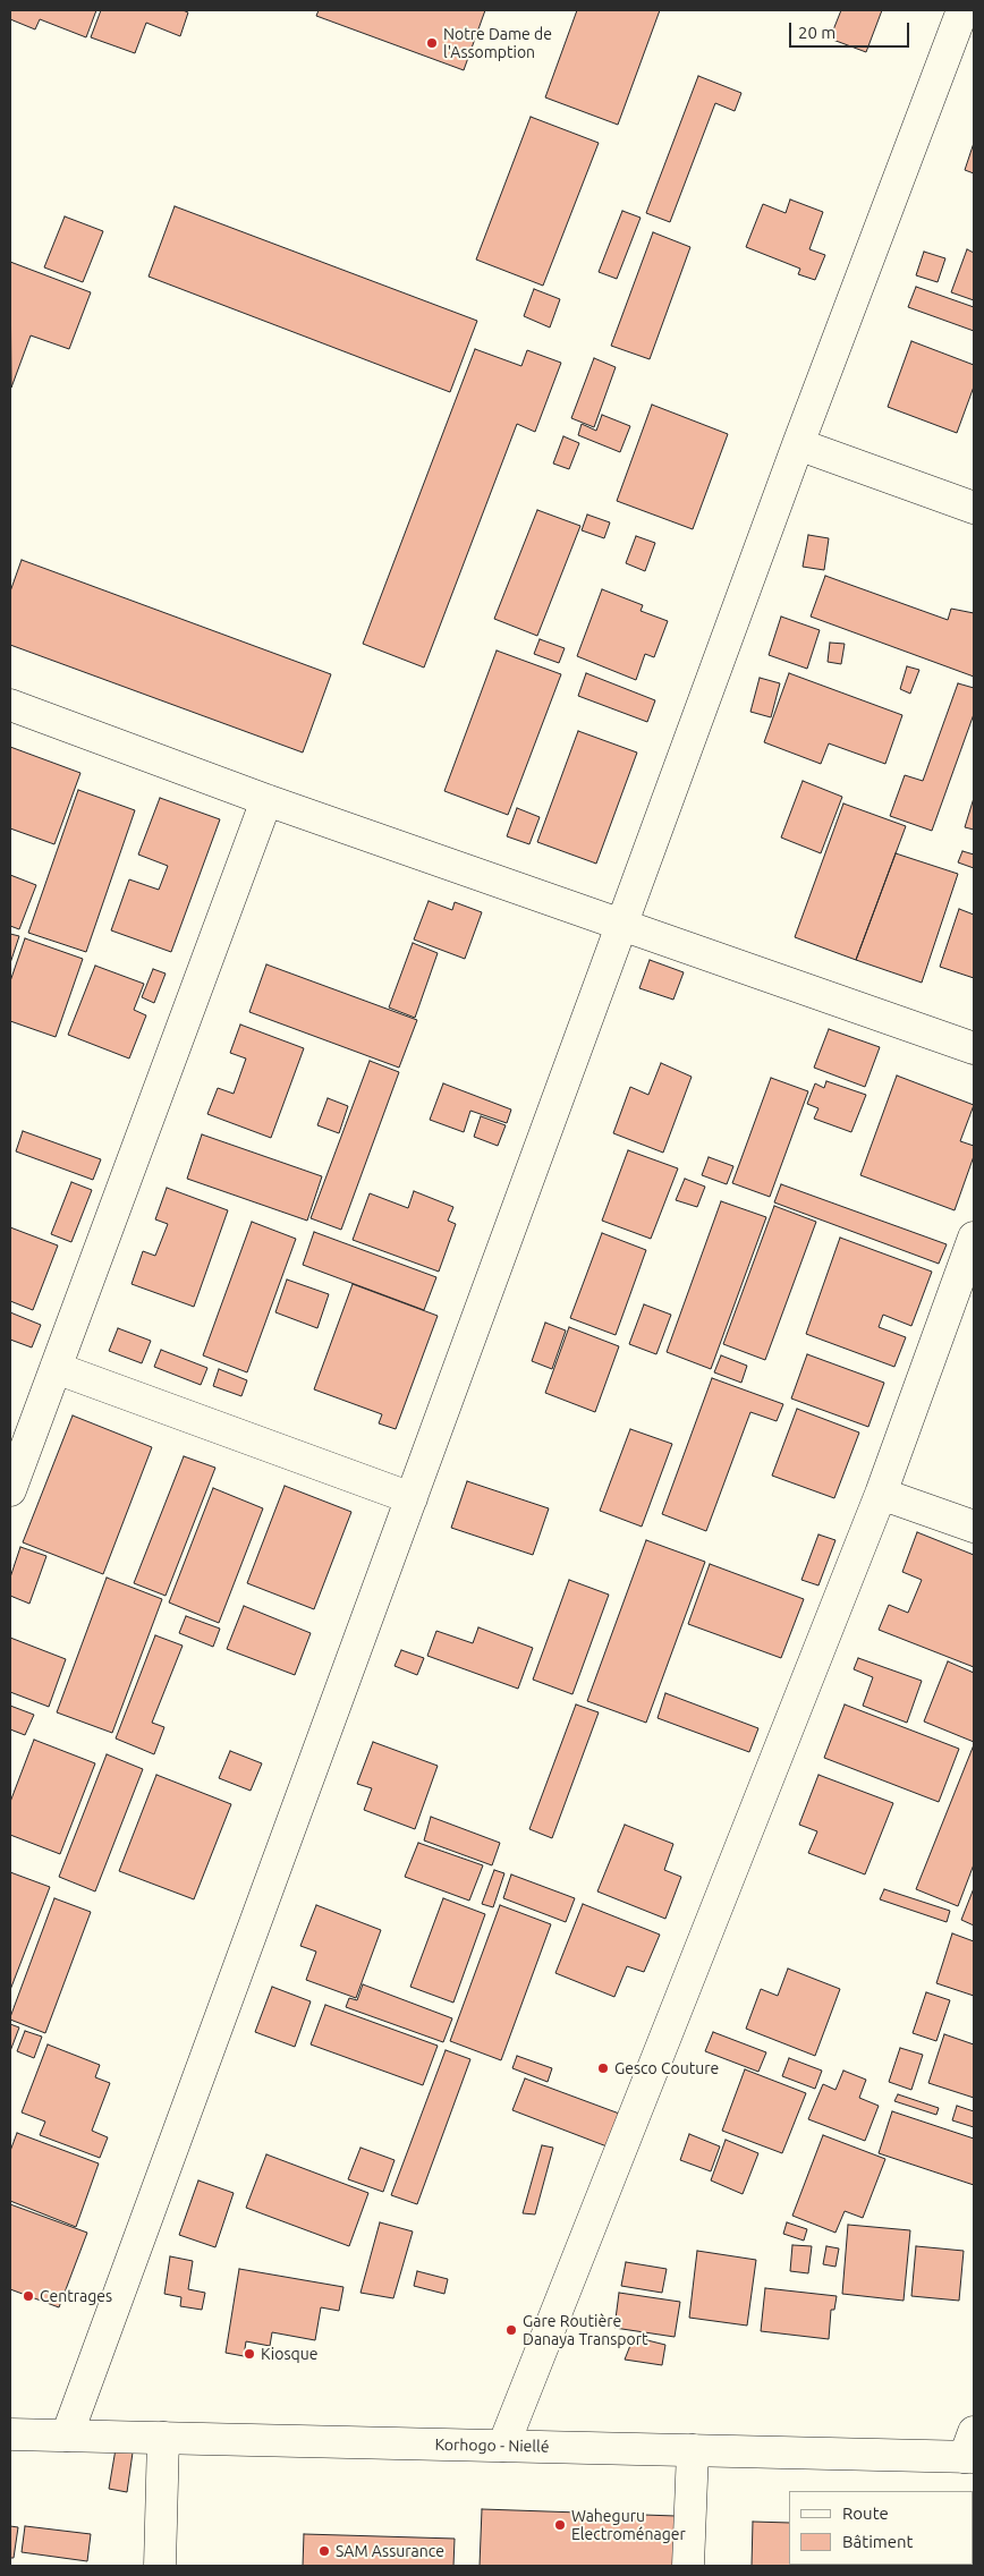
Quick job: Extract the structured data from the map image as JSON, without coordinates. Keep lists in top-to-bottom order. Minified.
{"streets":{"street":["Korhogo - Niellé"]},"places":["Notre Dame de l'Assomption","Gesco Couture","Centrages","Gare Routière Danaya Transport","Kiosque","Waheguru Electroménager","SAM Assurance"],"legend":["Route","Bâtiment"],"scale_bar":"20 m"}
